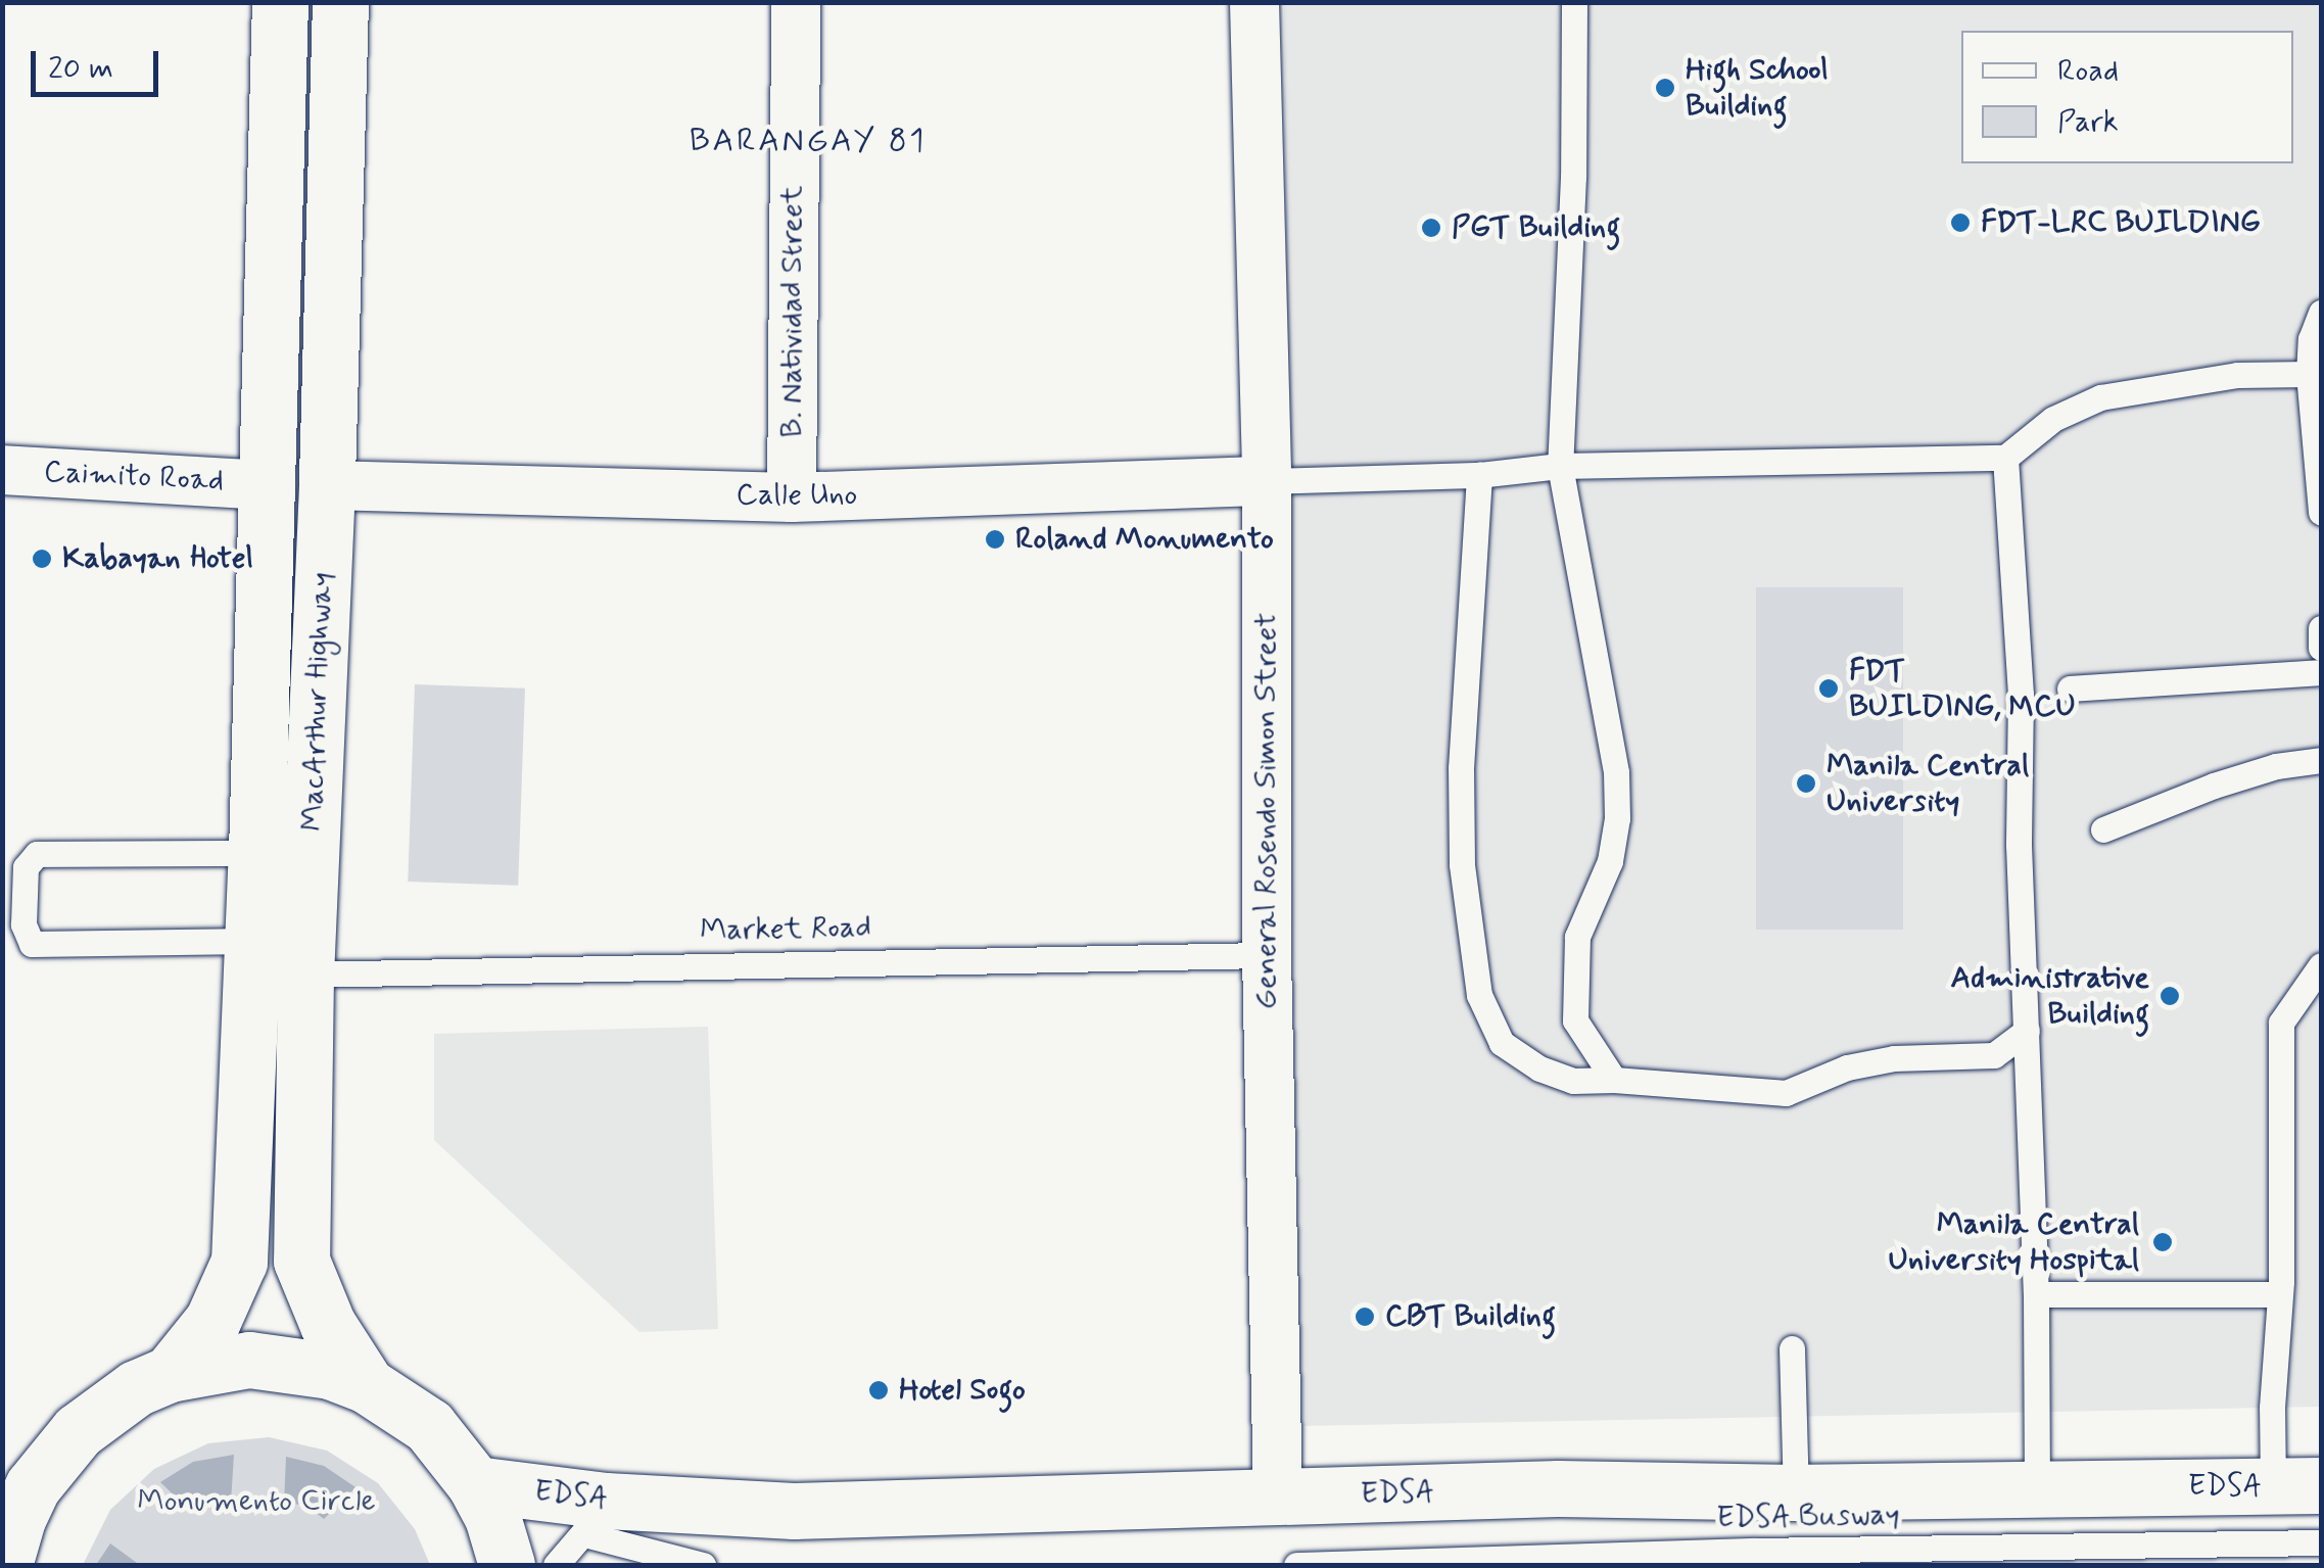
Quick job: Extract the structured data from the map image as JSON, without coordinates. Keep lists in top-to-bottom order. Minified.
{"streets":{"highway":["MacArthur Highway","EDSA"],"street":["B. Natividad Street","Caimito Road","Calle Uno","General Rosendo Simon Street"],"lane":["Market Road","EDSA Busway"]},"crossings":[["B. Natividad Street","Calle Uno"],["Caimito Road","MacArthur Highway"],["Calle Uno","MacArthur Highway"],["Calle Uno","General Rosendo Simon Street"],["MacArthur Highway","Market Road"],["General Rosendo Simon Street","Market Road"],["General Rosendo Simon Street","EDSA"]],"districts":["BARANGAY 81"],"parks":["Monumento Circle"],"places":["High School Building","FDT-LRC BUILDING","PGT Building","Roland Monumento","Kabayan Hotel","FDT BUILDING, MCU","Manila Central University","Administrative Building","Manila Central University Hospital","CBT Building","Hotel Sogo"],"legend":["Road","Park"],"scale_bar":"20 m"}
